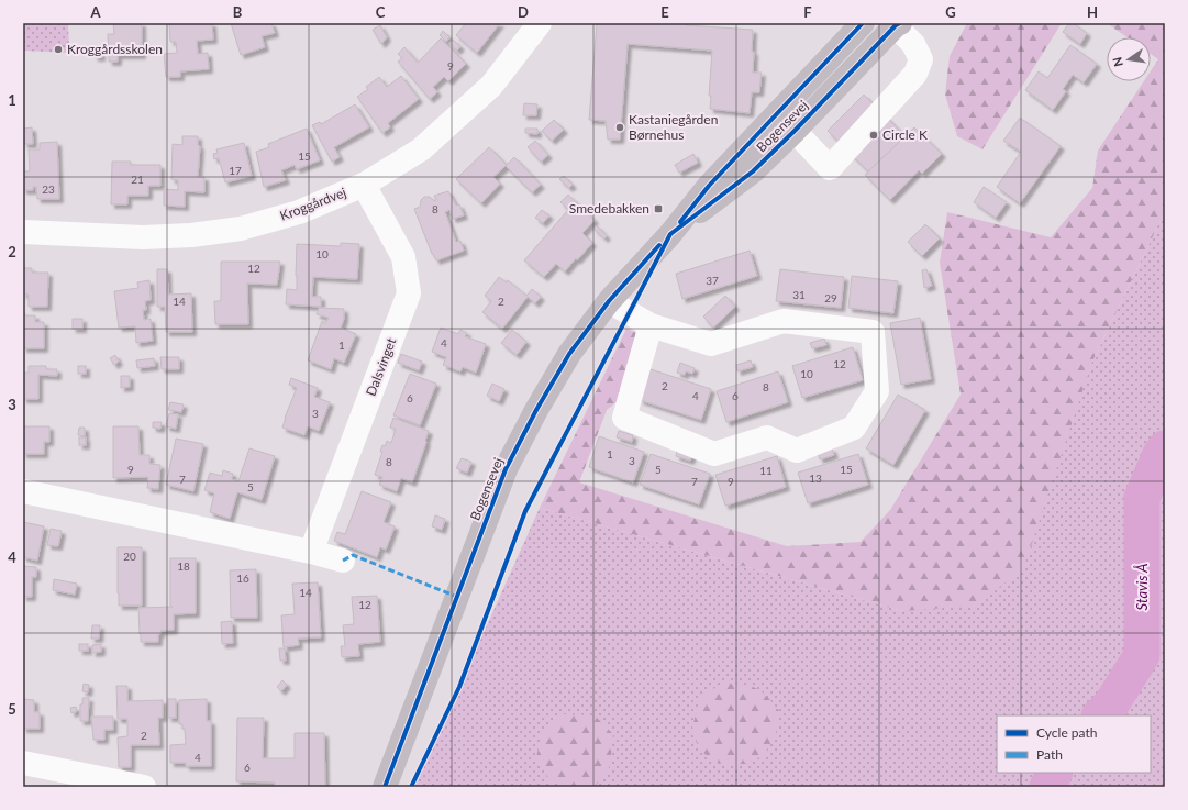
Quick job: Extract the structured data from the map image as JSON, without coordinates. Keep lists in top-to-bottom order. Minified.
{"streets":{"main road":["Bogensevej"],"street":["Kroggårdvej","Dalsvinget"]},"crossings":[["Kroggårdvej","Dalsvinget"]],"water":["Stavis Å"],"places":{"other":["Kroggårdsskolen","Kastaniegården Børnehus","Circle K"],"transit":["Smedebakken"]},"house_numbers":["9","15","17","21","23","8","10","12","37","31","29","14","2","4","1","12","10","2","8","4","6","6","3","1","3","8","9","5","15","11","13","7","7","9","5","20","18","16","14","12","2","4","6"],"legend":["Cycle path","Path"],"north":"left","grid":{"columns":["A","B","C","D","E","F","G","H"],"rows":["1","2","3","4","5"]}}
